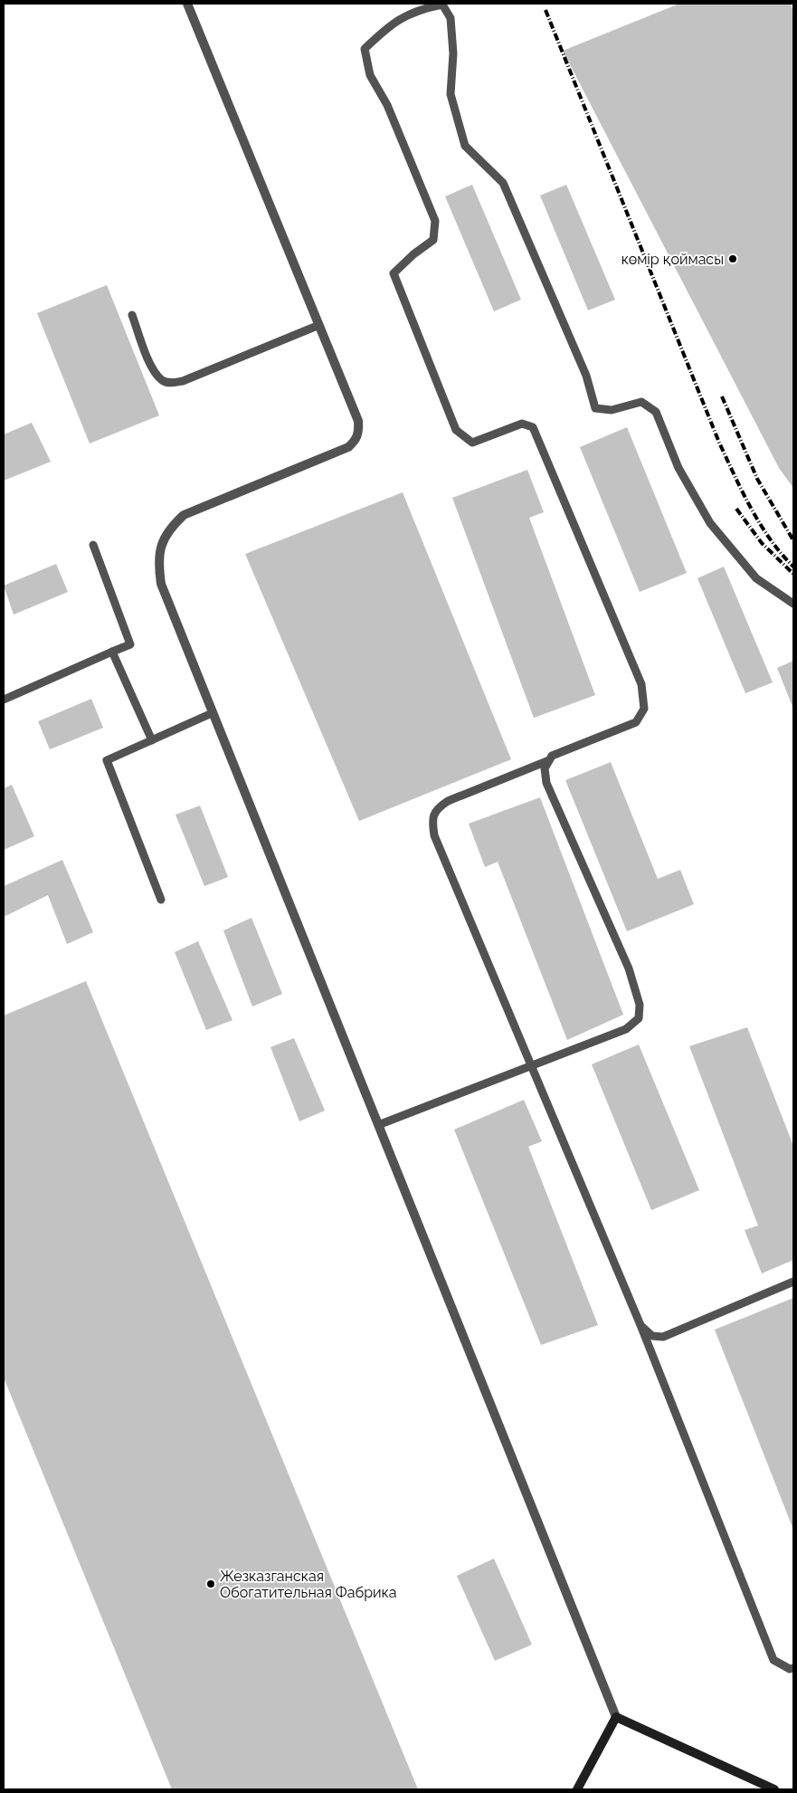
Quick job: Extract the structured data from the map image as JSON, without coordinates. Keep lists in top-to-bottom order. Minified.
{"places":["көмір қоймасы","Жезказганская Обогатительная Фабрика"]}
